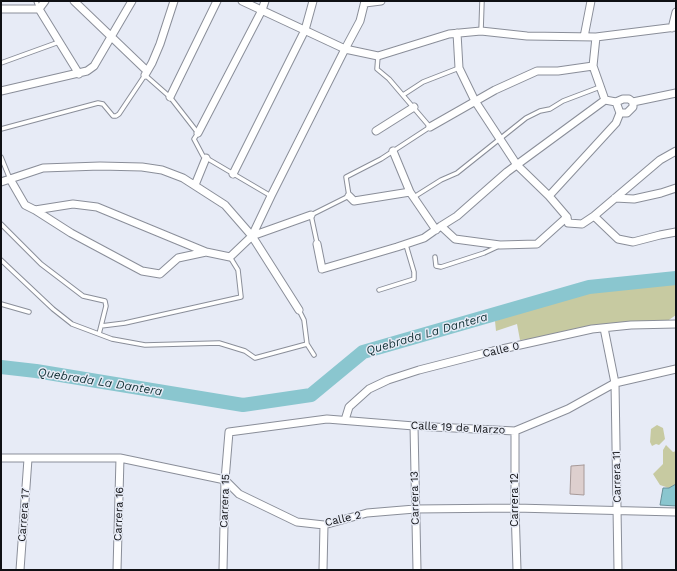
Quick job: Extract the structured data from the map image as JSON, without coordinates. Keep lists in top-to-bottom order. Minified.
{"streets":{"street":["Calle 0","Calle 19 de Marzo","Carrera 11","Carrera 13","Carrera 12","Carrera 15","Carrera 16","Carrera 17","Calle 2"]},"crossings":[["Calle 0","Calle 19 de Marzo"],["Calle 0","Carrera 11"],["Calle 19 de Marzo","Carrera 11"],["Calle 19 de Marzo","Carrera 13"],["Calle 19 de Marzo","Carrera 12"],["Calle 19 de Marzo","Carrera 15"],["Carrera 11","Calle 2"],["Carrera 13","Calle 2"],["Carrera 12","Calle 2"],["Carrera 15","Calle 2"]],"water":["Quebrada La Dantera"]}
